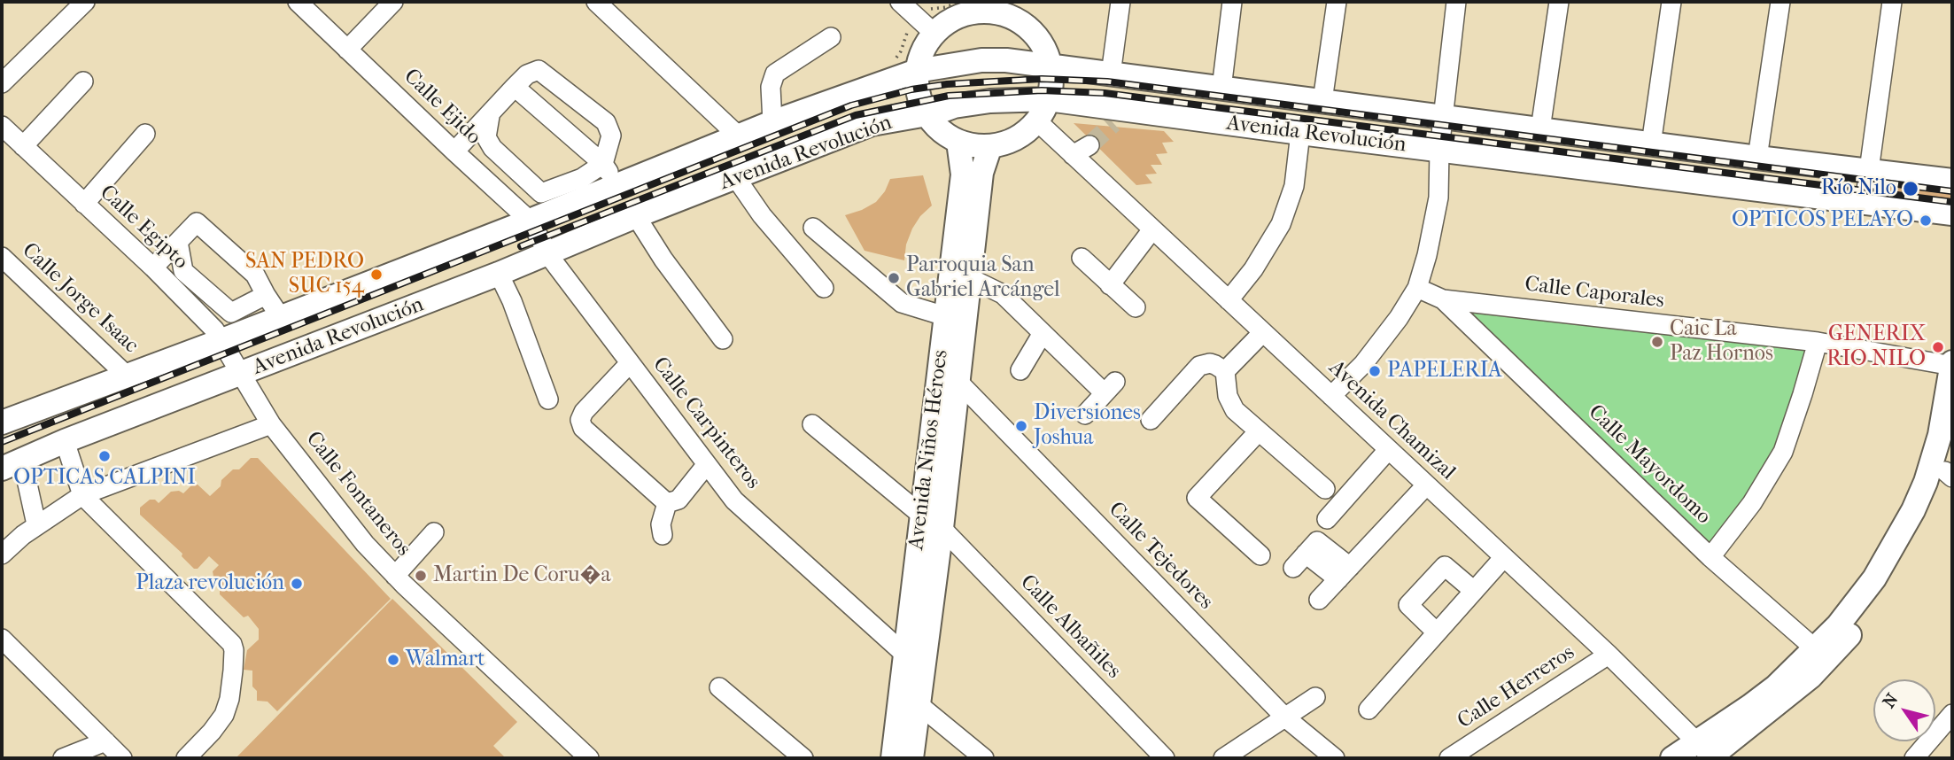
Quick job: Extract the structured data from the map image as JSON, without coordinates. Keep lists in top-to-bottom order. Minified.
{"streets":{"main road":["Avenida Revolución","Avenida Niños Héroes"],"street":["Calle Ejido","Calle Egipto","Calle Caporales","Calle Jorge Isaac","Avenida Chamizal","Calle Carpinteros","Calle Mayordomo","Calle Fontaneros","Calle Tejedores","Calle Albañiles","Calle Herreros"]},"crossings":[["Calle Ejido","Avenida Revolución"],["Calle Ejido","Calle Carpinteros"],["Avenida Revolución","Calle Egipto"],["Avenida Revolución","Calle Jorge Isaac"],["Avenida Revolución","Calle Carpinteros"],["Avenida Revolución","Calle Fontaneros"],["Calle Egipto","Calle Fontaneros"],["Calle Caporales","Calle Mayordomo"],["Avenida Chamizal","Calle Herreros"],["Calle Carpinteros","Avenida Niños Héroes"],["Avenida Niños Héroes","Calle Tejedores"],["Avenida Niños Héroes","Calle Albañiles"]],"places":["Río Nilo","OPTICOS PELAYO","SAN PEDRO SUC 154","Parroquia San Gabriel Arcángel","Caic La Paz Hornos","GENERIX RIO NILO","PAPELERIA","Diversiones Joshua","OPTICAS CALPINI","Martin De Coru�a","Plaza revolución","Walmart"],"north":"top left"}
